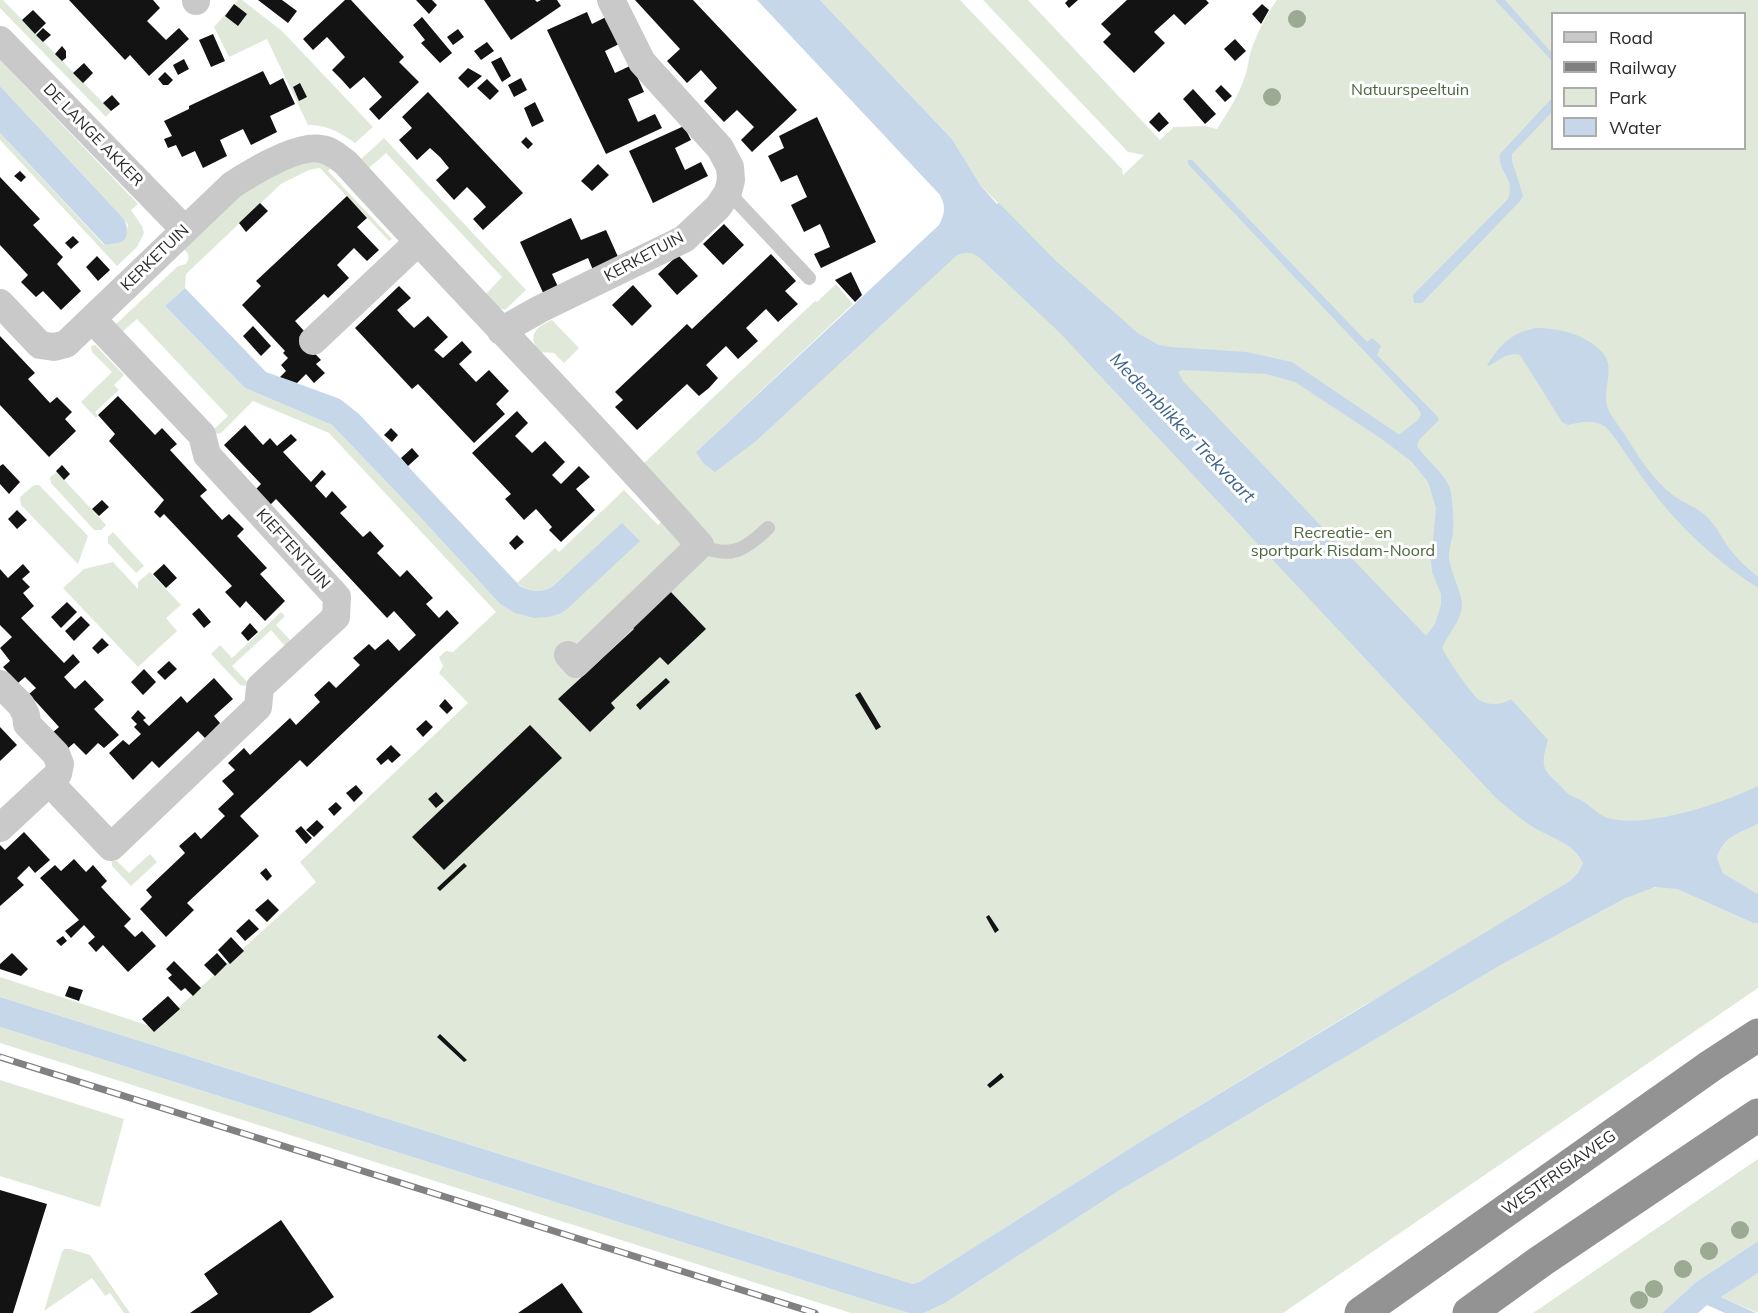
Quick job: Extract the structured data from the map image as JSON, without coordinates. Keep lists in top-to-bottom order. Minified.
{"streets":{"highway":["WESTFRISIAWEG"],"street":["DE LANGE AKKER","KERKETUIN","KIEFTENTUIN"]},"crossings":[["DE LANGE AKKER","KERKETUIN"],["KERKETUIN","KIEFTENTUIN"]],"water":["Medemblikker Trekvaart"],"parks":["Natuurspeeltuin","Recreatie- en sportpark Risdam-Noord"],"legend":["Road","Railway","Park","Water"]}
